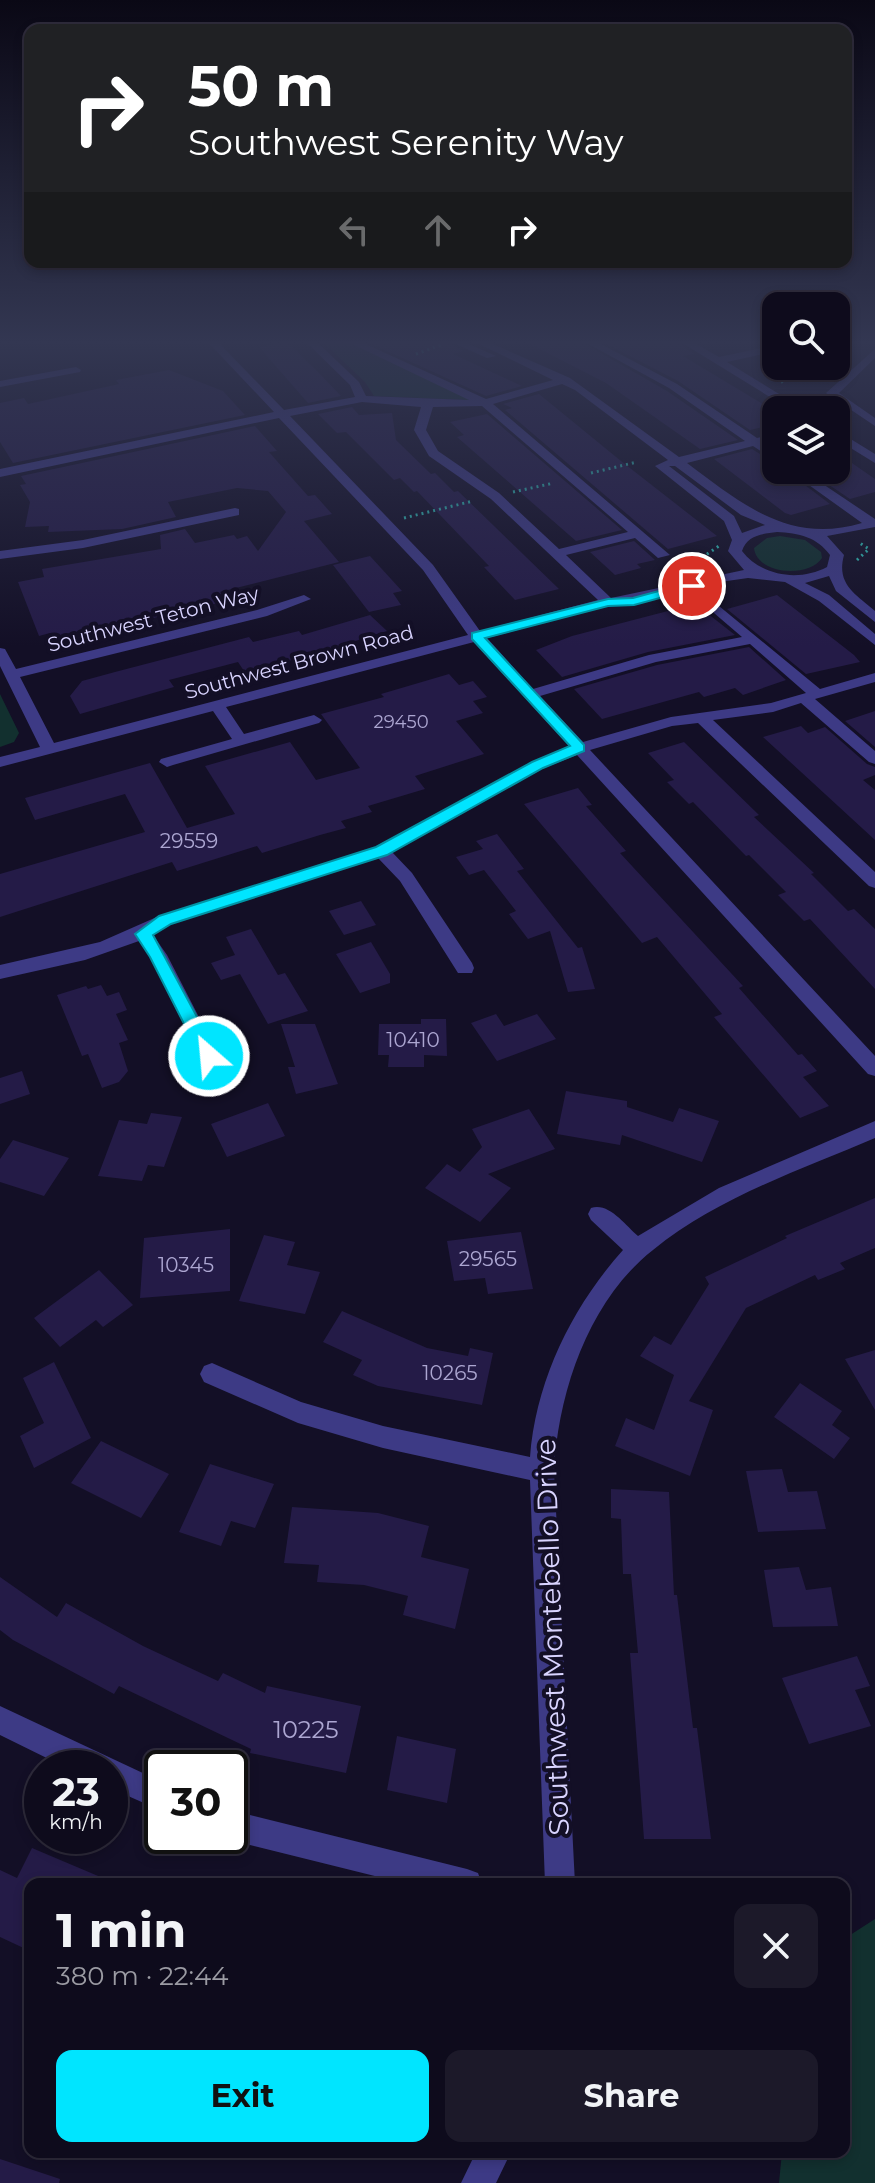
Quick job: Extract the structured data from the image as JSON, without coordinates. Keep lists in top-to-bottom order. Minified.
{"streets":{"street":["Southwest Teton Way","Southwest Brown Road","Southwest Montebello Drive"]},"house_numbers":["29450","29559","10410","29565","10345","10265","10225"],"page":{"turn":["50 m","Southwest Serenity Way"],"speed":"23 km/h","limit":"30","heading":["1 min","380 m · 22:44"],"buttons":["Exit","Share"]}}
